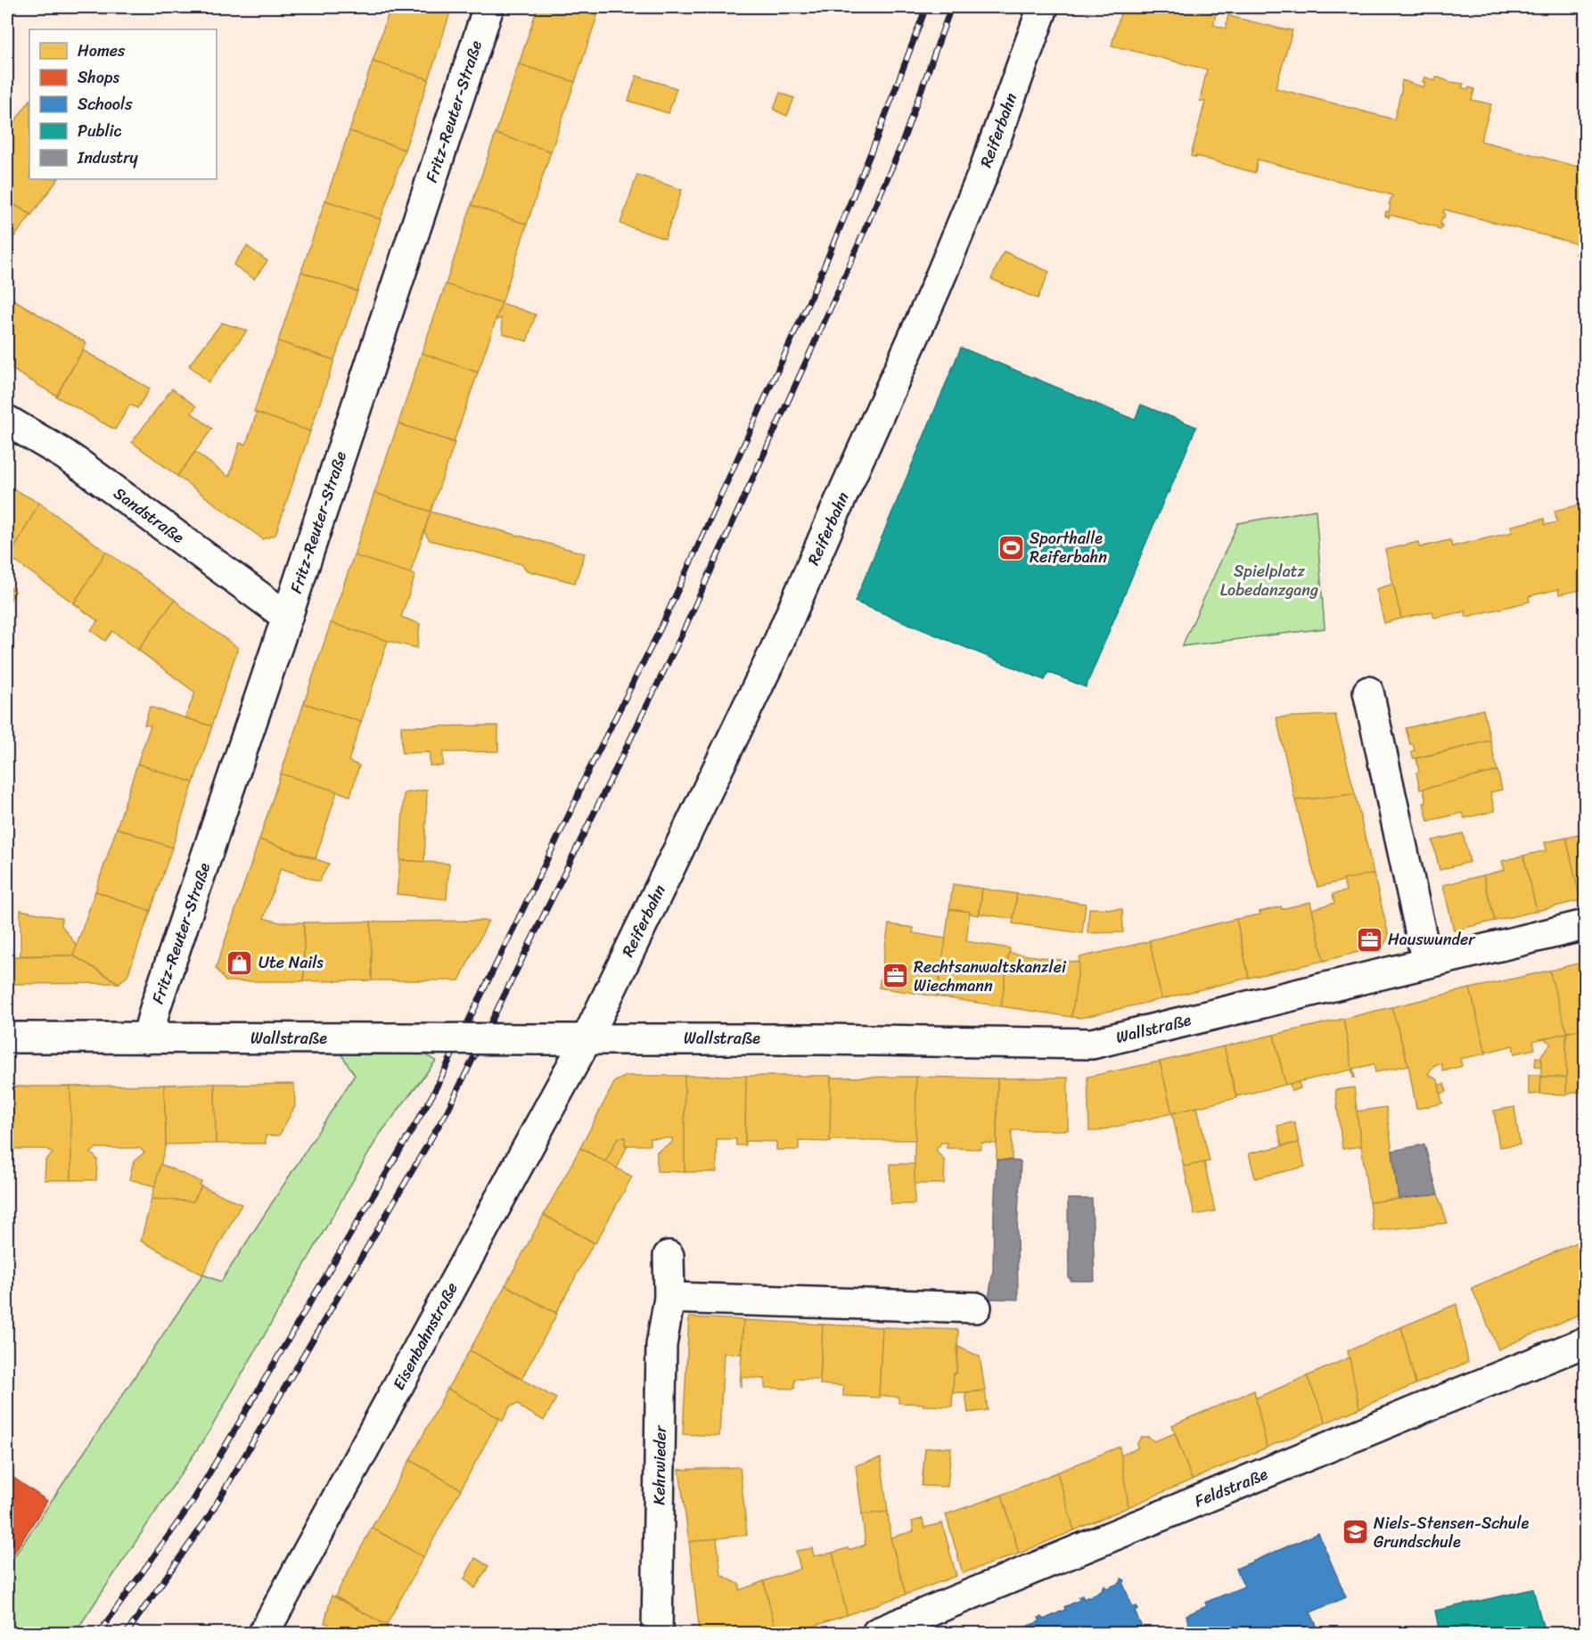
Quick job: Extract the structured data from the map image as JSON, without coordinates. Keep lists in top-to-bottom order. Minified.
{"streets":{"street":["Fritz-Reuter-Straße","Reiferbahn","Sandstraße","Wallstraße","Eisenbahnstraße","Kehrwieder","Feldstraße"]},"crossings":[["Fritz-Reuter-Straße","Sandstraße"],["Fritz-Reuter-Straße","Wallstraße"],["Reiferbahn","Wallstraße"],["Reiferbahn","Eisenbahnstraße"],["Wallstraße","Eisenbahnstraße"]],"parks":["Spielplatz Lobedanzgang"],"places":{"sports":["Sporthalle Reiferbahn"],"office":["Hauswunder","Rechtsanwaltskanzlei Wiechmann"],"shop":["Ute Nails"],"school or university":["Niels-Stensen-Schule Grundschule"]},"legend":["Homes","Shops","Schools","Public","Industry"]}
